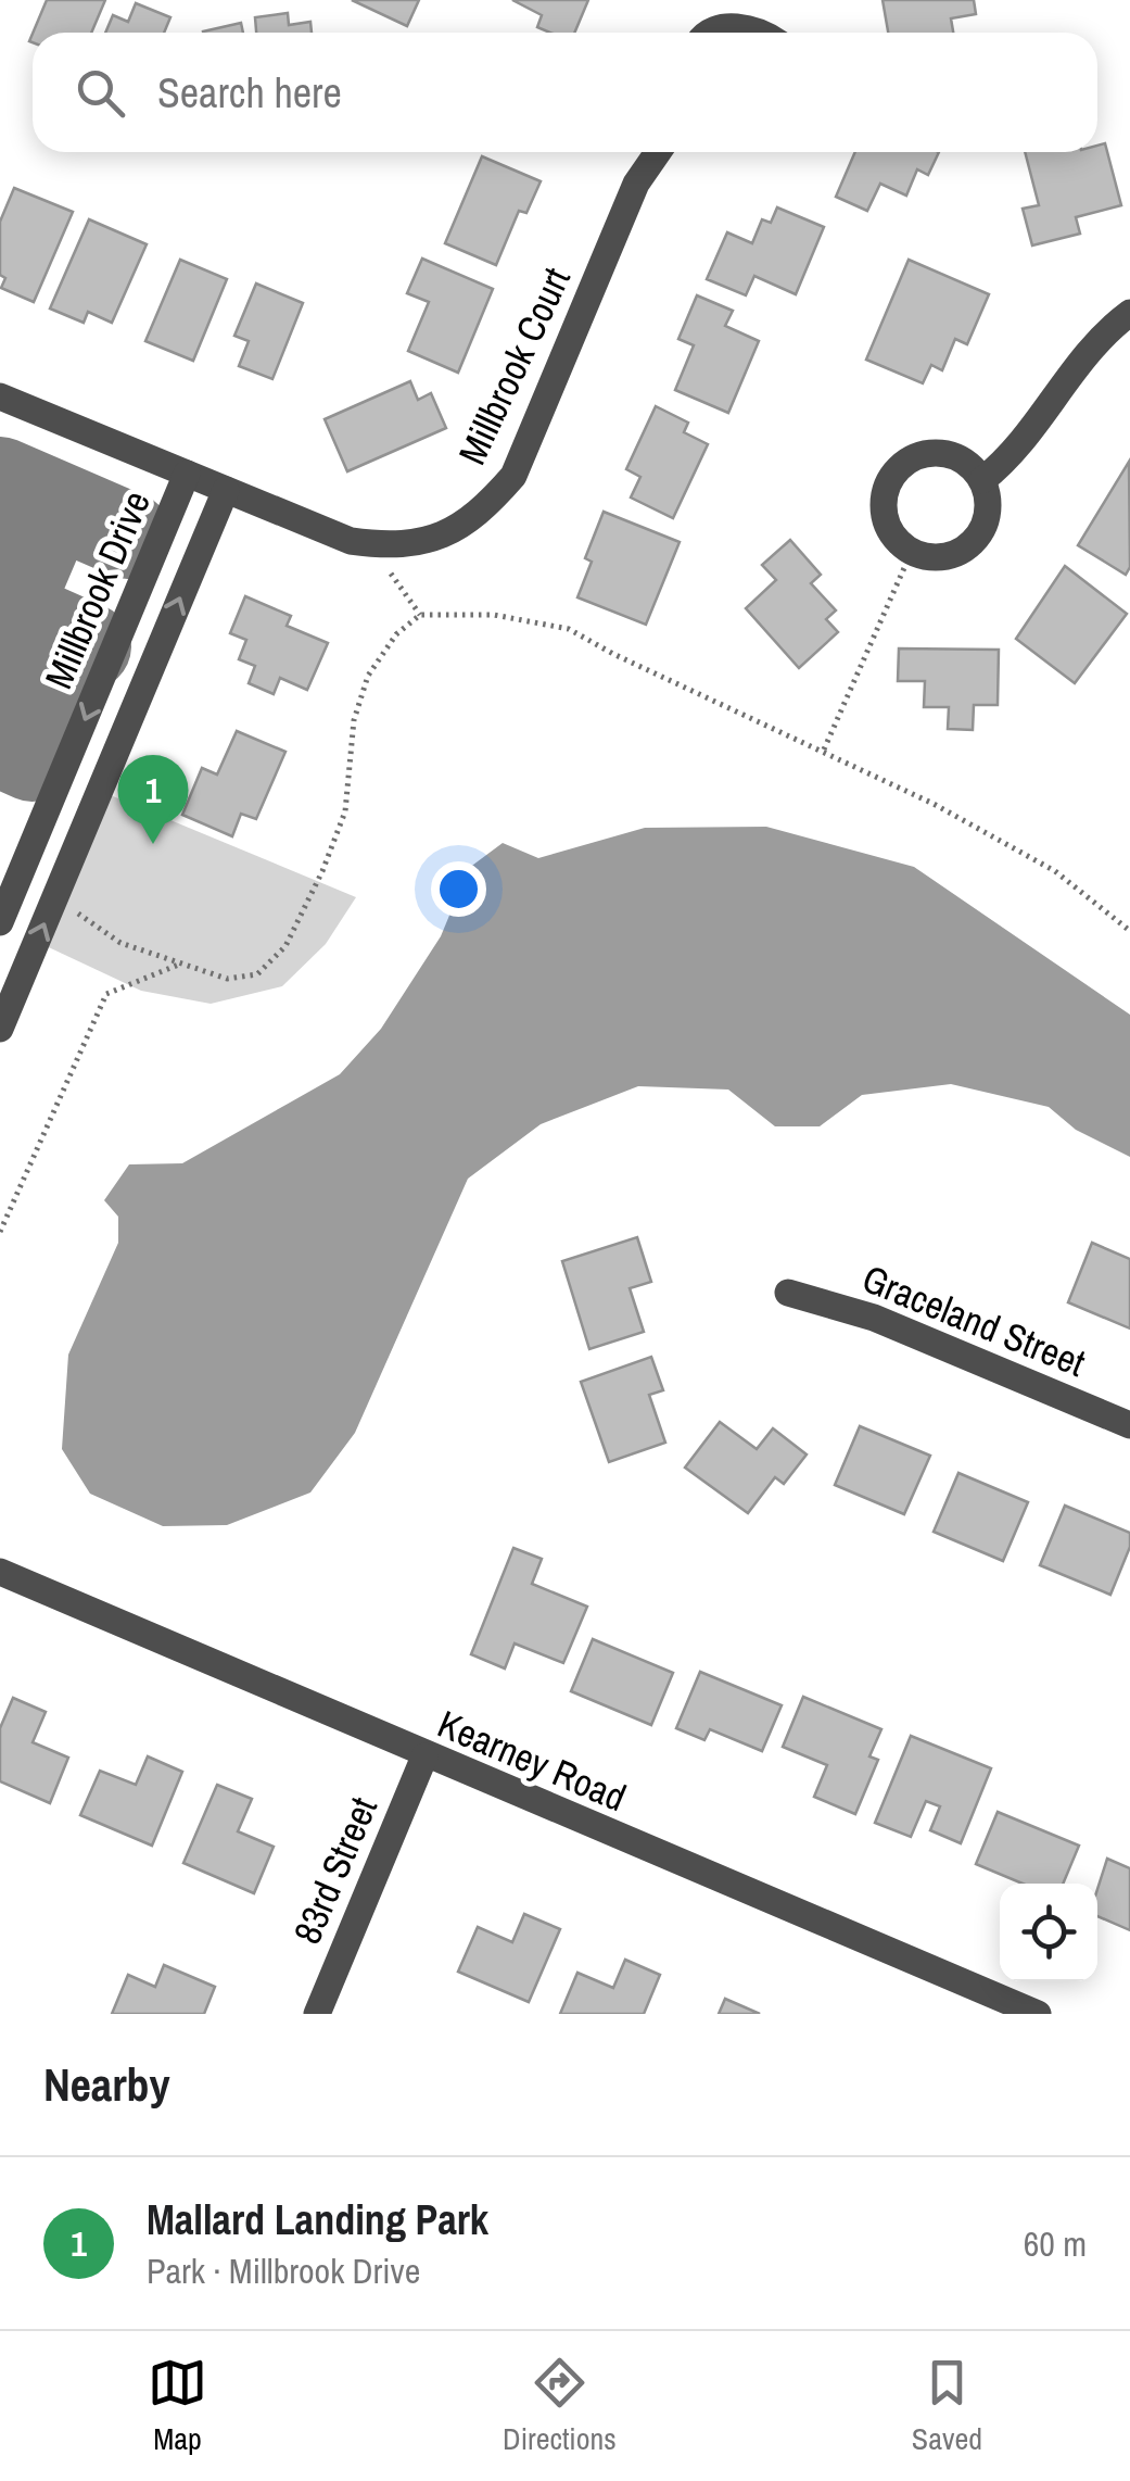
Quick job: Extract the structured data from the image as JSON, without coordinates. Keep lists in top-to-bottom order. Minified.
{"streets":{"street":["Millbrook Court","Millbrook Drive","Graceland Street","Kearney Road","83rd Street"]},"crossings":[["Millbrook Court","Millbrook Drive"],["Kearney Road","83rd Street"]],"page":{"search":"Search here","pins":"1","heading":"Nearby","list":[{"mark":"1","name":"Mallard Landing Park","note":"Park · Millbrook Drive","value":"60 m"}],"nav":["Map","Directions","Saved"]}}
